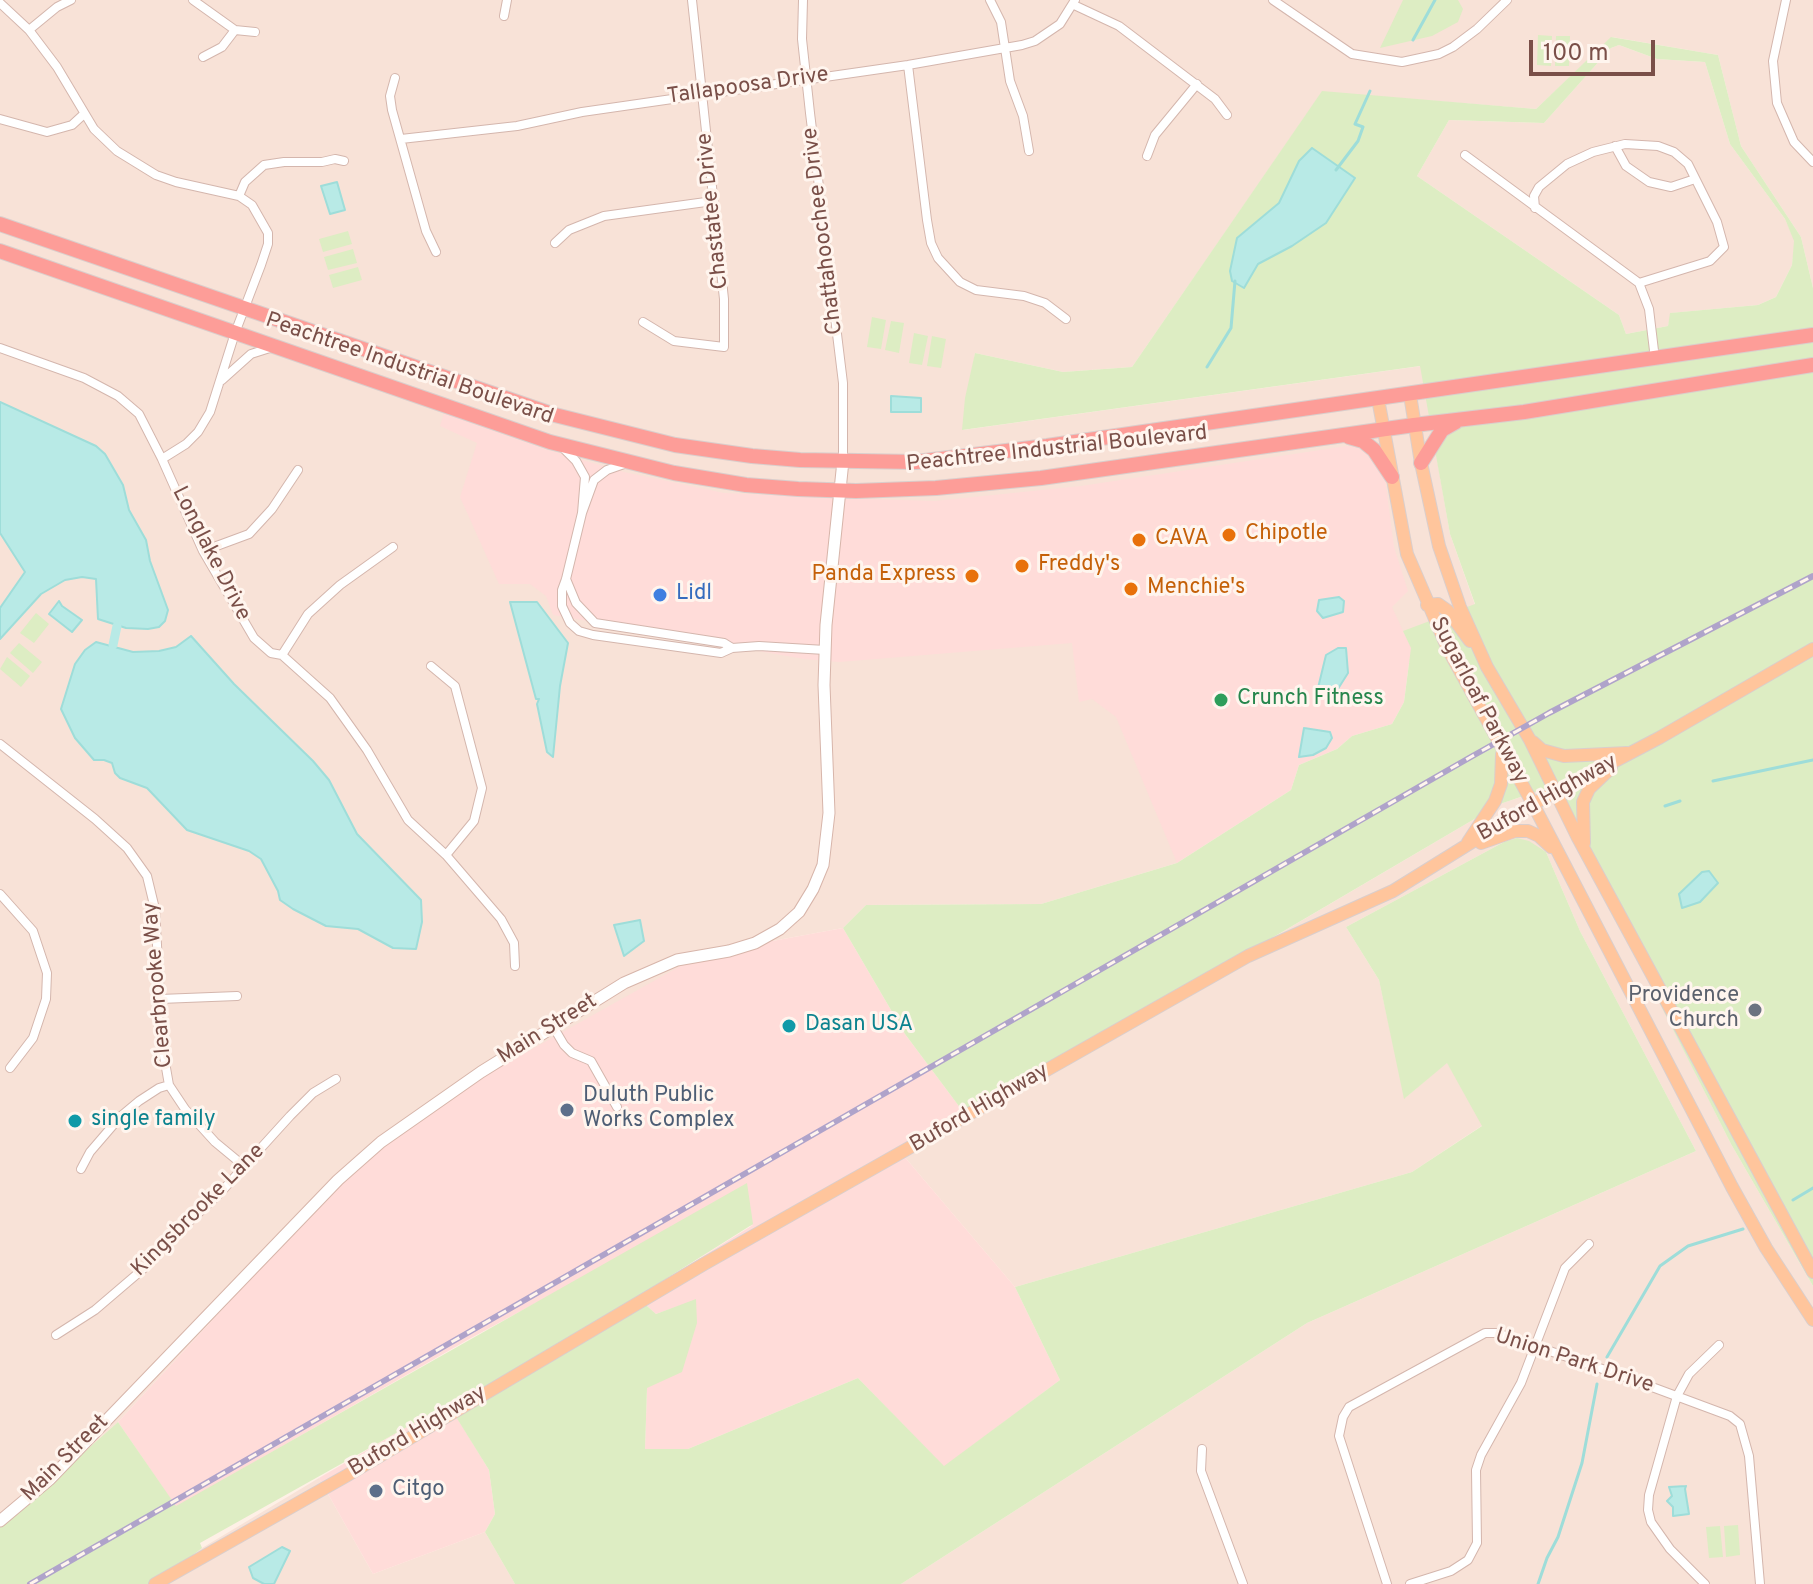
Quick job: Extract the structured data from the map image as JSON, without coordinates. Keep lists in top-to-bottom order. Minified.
{"streets":{"highway":["Peachtree Industrial Boulevard"],"main road":["Sugarloaf Parkway","Buford Highway"],"street":["Tallapoosa Drive","Chastatee Drive","Chattahoochee Drive","Longlake Drive","Clearbrooke Way","Main Street","Kingsbrooke Lane","Union Park Drive"]},"crossings":[["Tallapoosa Drive","Chastatee Drive"],["Tallapoosa Drive","Chattahoochee Drive"],["Chattahoochee Drive","Peachtree Industrial Boulevard"],["Chattahoochee Drive","Main Street"],["Peachtree Industrial Boulevard","Sugarloaf Parkway"],["Peachtree Industrial Boulevard","Main Street"],["Sugarloaf Parkway","Buford Highway"],["Clearbrooke Way","Kingsbrooke Lane"]],"places":["Chipotle","CAVA","Freddy's","Panda Express","Menchie's","Lidl","Crunch Fitness","Providence Church","Dasan USA","Duluth Public Works Complex","single family","Citgo"],"scale_bar":"100 m"}
